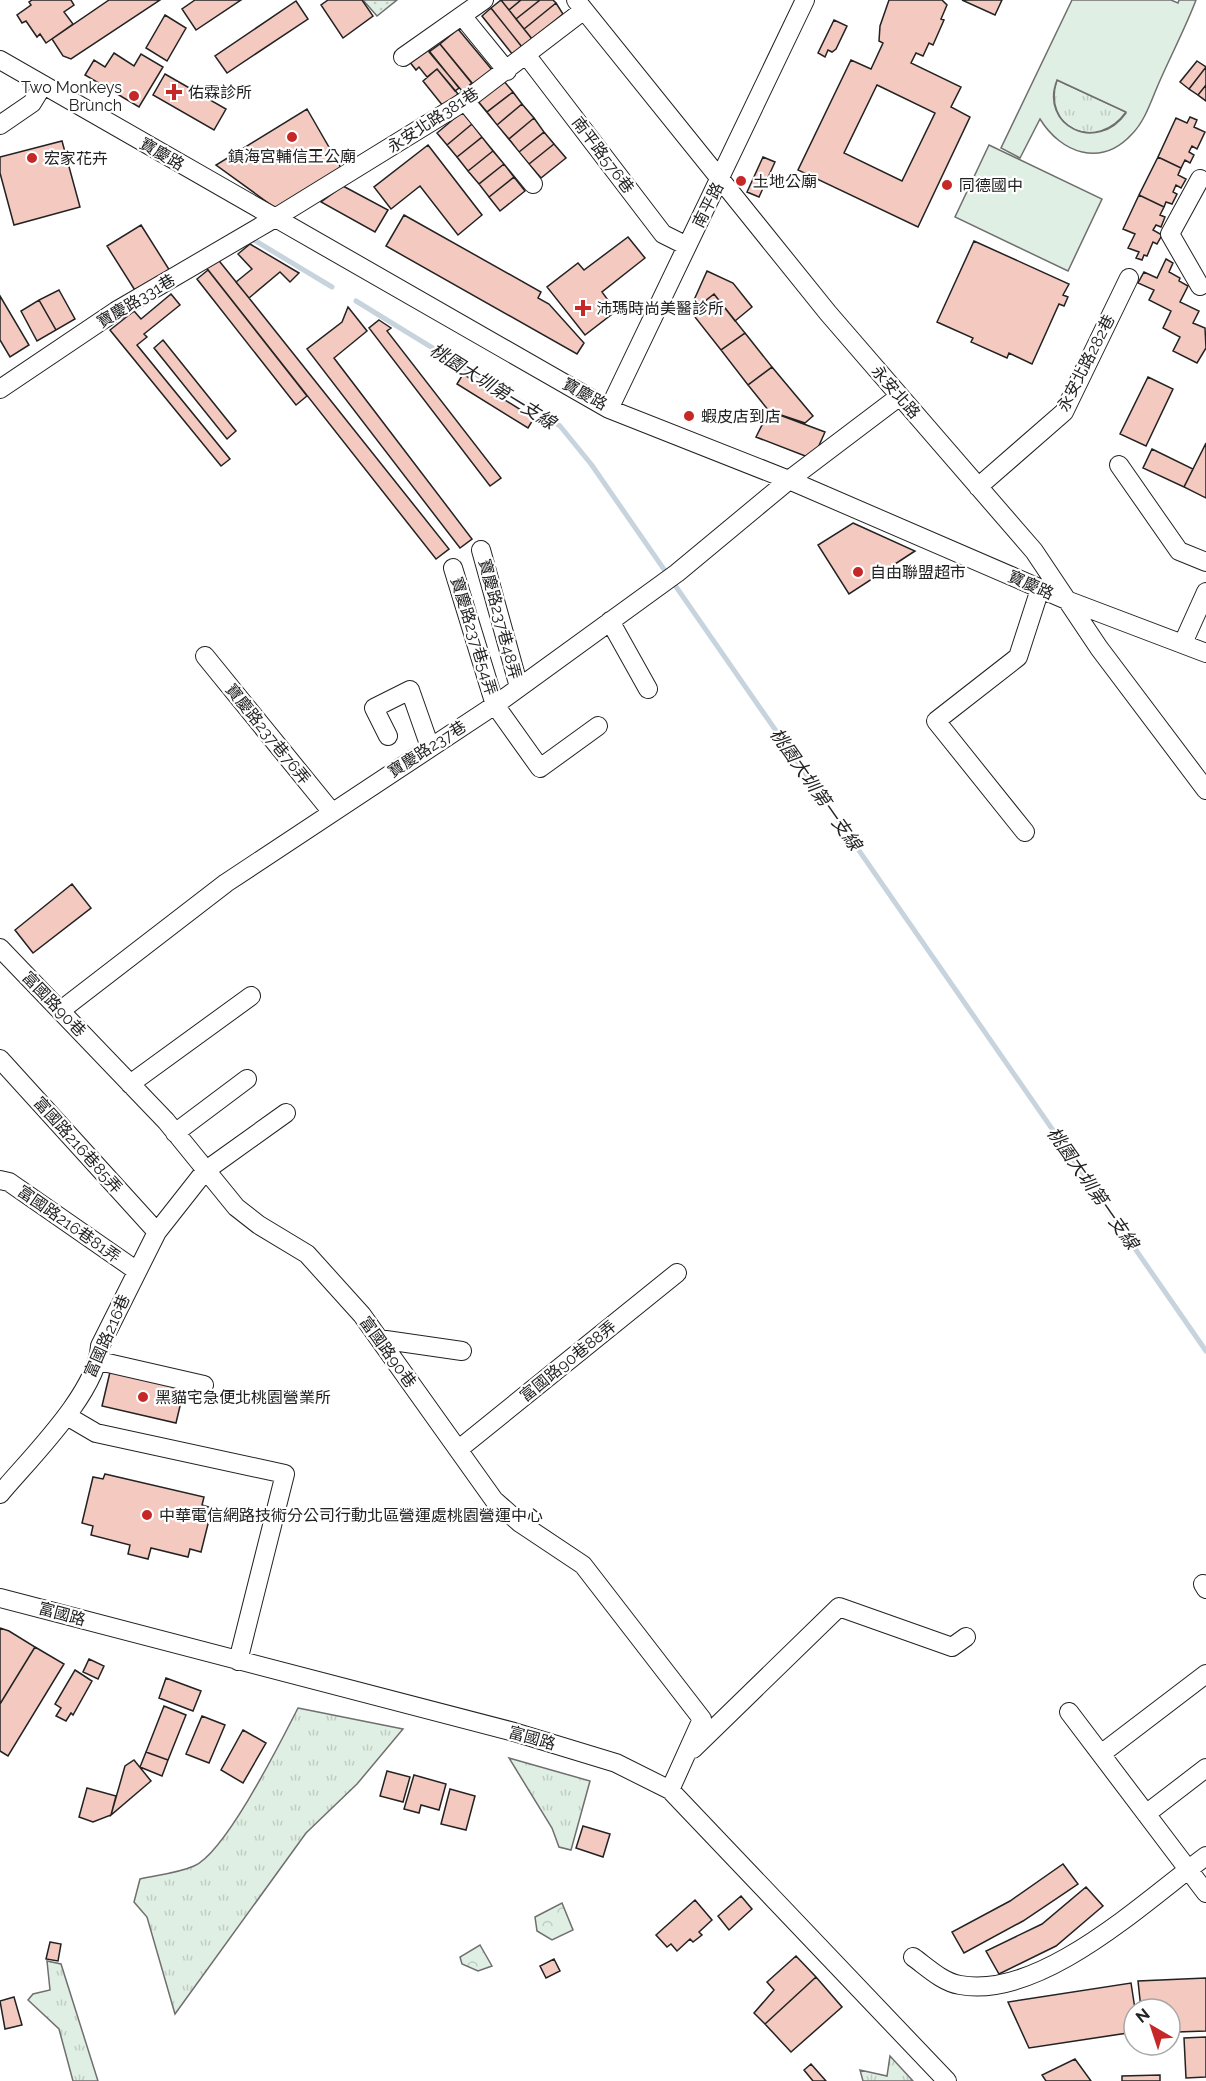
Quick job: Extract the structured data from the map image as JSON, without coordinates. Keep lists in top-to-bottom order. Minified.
{"streets":{"street":["永安北路381巷","寶慶路","南平路576巷","南平路","寶慶路331巷","永安北路282巷","永安北路","寶慶路237巷48弄","寶慶路237巷54弄","寶慶路237巷76弄","寶慶路237巷","富國路90巷","富國路216巷85弄","富國路216巷81弄","富國路216巷","富國路90巷88弄","富國路"]},"crossings":[["永安北路381巷","寶慶路"],["永安北路381巷","南平路576巷"],["永安北路381巷","寶慶路331巷"],["永安北路381巷","永安北路"],["寶慶路","南平路"],["寶慶路","寶慶路331巷"],["寶慶路","永安北路"],["寶慶路","寶慶路237巷"],["南平路576巷","南平路"],["南平路","永安北路"],["永安北路282巷","永安北路"],["永安北路","寶慶路237巷"],["寶慶路237巷48弄","寶慶路237巷"],["寶慶路237巷54弄","寶慶路237巷"],["寶慶路237巷76弄","寶慶路237巷"],["寶慶路237巷","富國路90巷"],["富國路90巷","富國路216巷"],["富國路90巷","富國路90巷88弄"],["富國路90巷","富國路"],["富國路216巷85弄","富國路216巷"],["富國路216巷81弄","富國路216巷"]],"water":["桃園大圳第一支線"],"places":{"health":["佑霖診所","沛瑪時尚美醫診所"],"other":["Two Monkeys Brunch","鎮海宮輔信王公廟","宏家花卉","土地公廟","同德國中","蝦皮店到店","自由聯盟超市","黑貓宅急便北桃園營業所","中華電信網路技術分公司行動北區營運處桃園營運中心"]},"north":"top left"}
